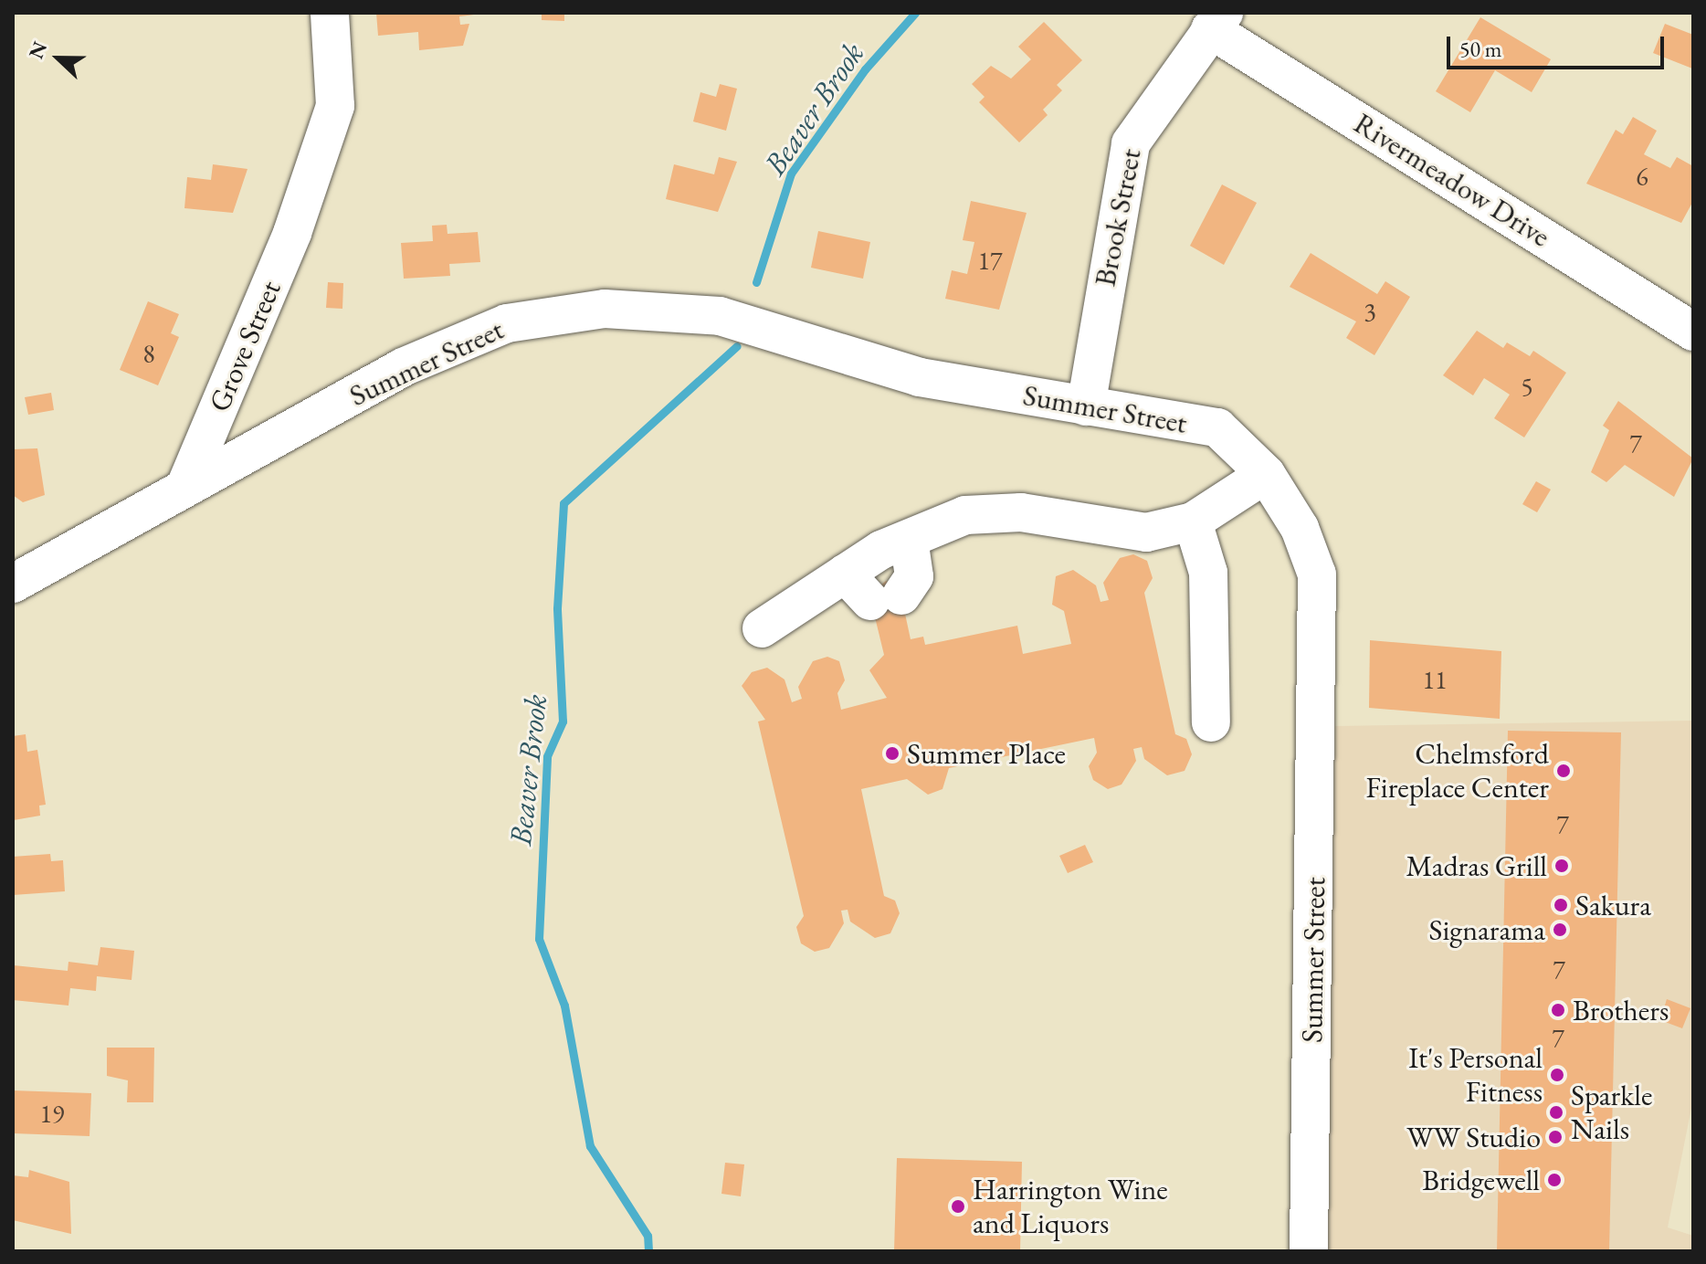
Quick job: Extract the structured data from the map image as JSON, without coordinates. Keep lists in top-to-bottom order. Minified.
{"streets":{"street":["Rivermeadow Drive","Brook Street","Grove Street","Summer Street"]},"crossings":[["Rivermeadow Drive","Brook Street"],["Brook Street","Summer Street"],["Grove Street","Summer Street"]],"water":["Beaver Brook"],"places":["Summer Place","Chelmsford Fireplace Center","Madras Grill","Sakura","Signarama","Brothers","It's Personal Fitness","Sparkle Nails","WW Studio","Bridgewell","Harrington Wine and Liquors"],"house_numbers":["6","17","3","8","5","7","11","7","7","7","19"],"scale_bar":"50 m","north":"left"}
